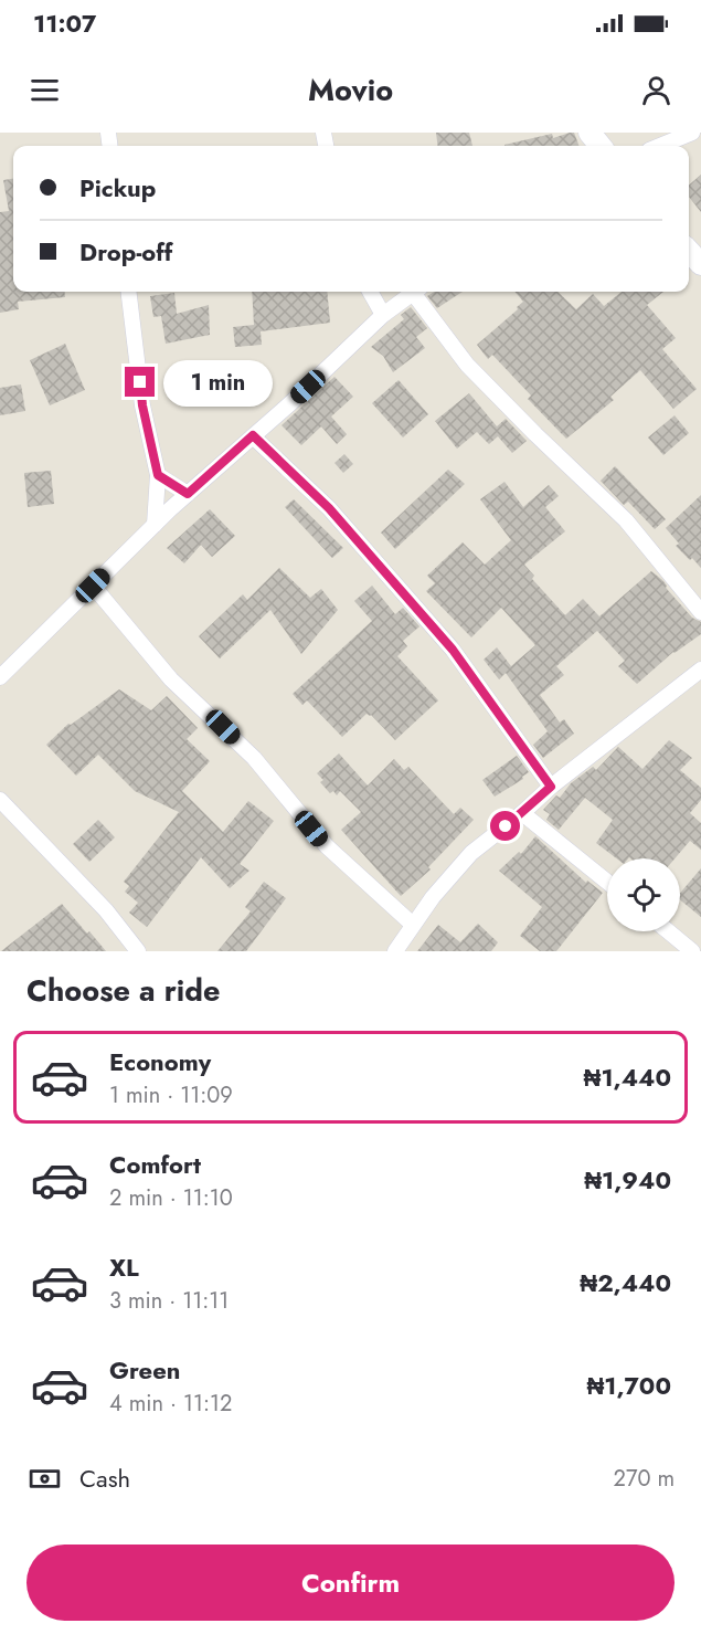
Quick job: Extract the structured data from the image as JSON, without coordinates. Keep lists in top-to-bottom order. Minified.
{"page":{"status":"11:07","header":"Movio","banner":["Pickup","Drop-off"],"bubble":"1 min","heading":"Choose a ride","list":[{"name":"Economy","note":"1 min · 11:09","value":"₦1,440"},{"name":"Comfort","note":"2 min · 11:10","value":"₦1,940"},{"name":"XL","note":"3 min · 11:11","value":"₦2,440"},{"name":"Green","note":"4 min · 11:12","value":"₦1,700"}],"pay":["Cash","270 m"],"buttons":"Confirm"}}
